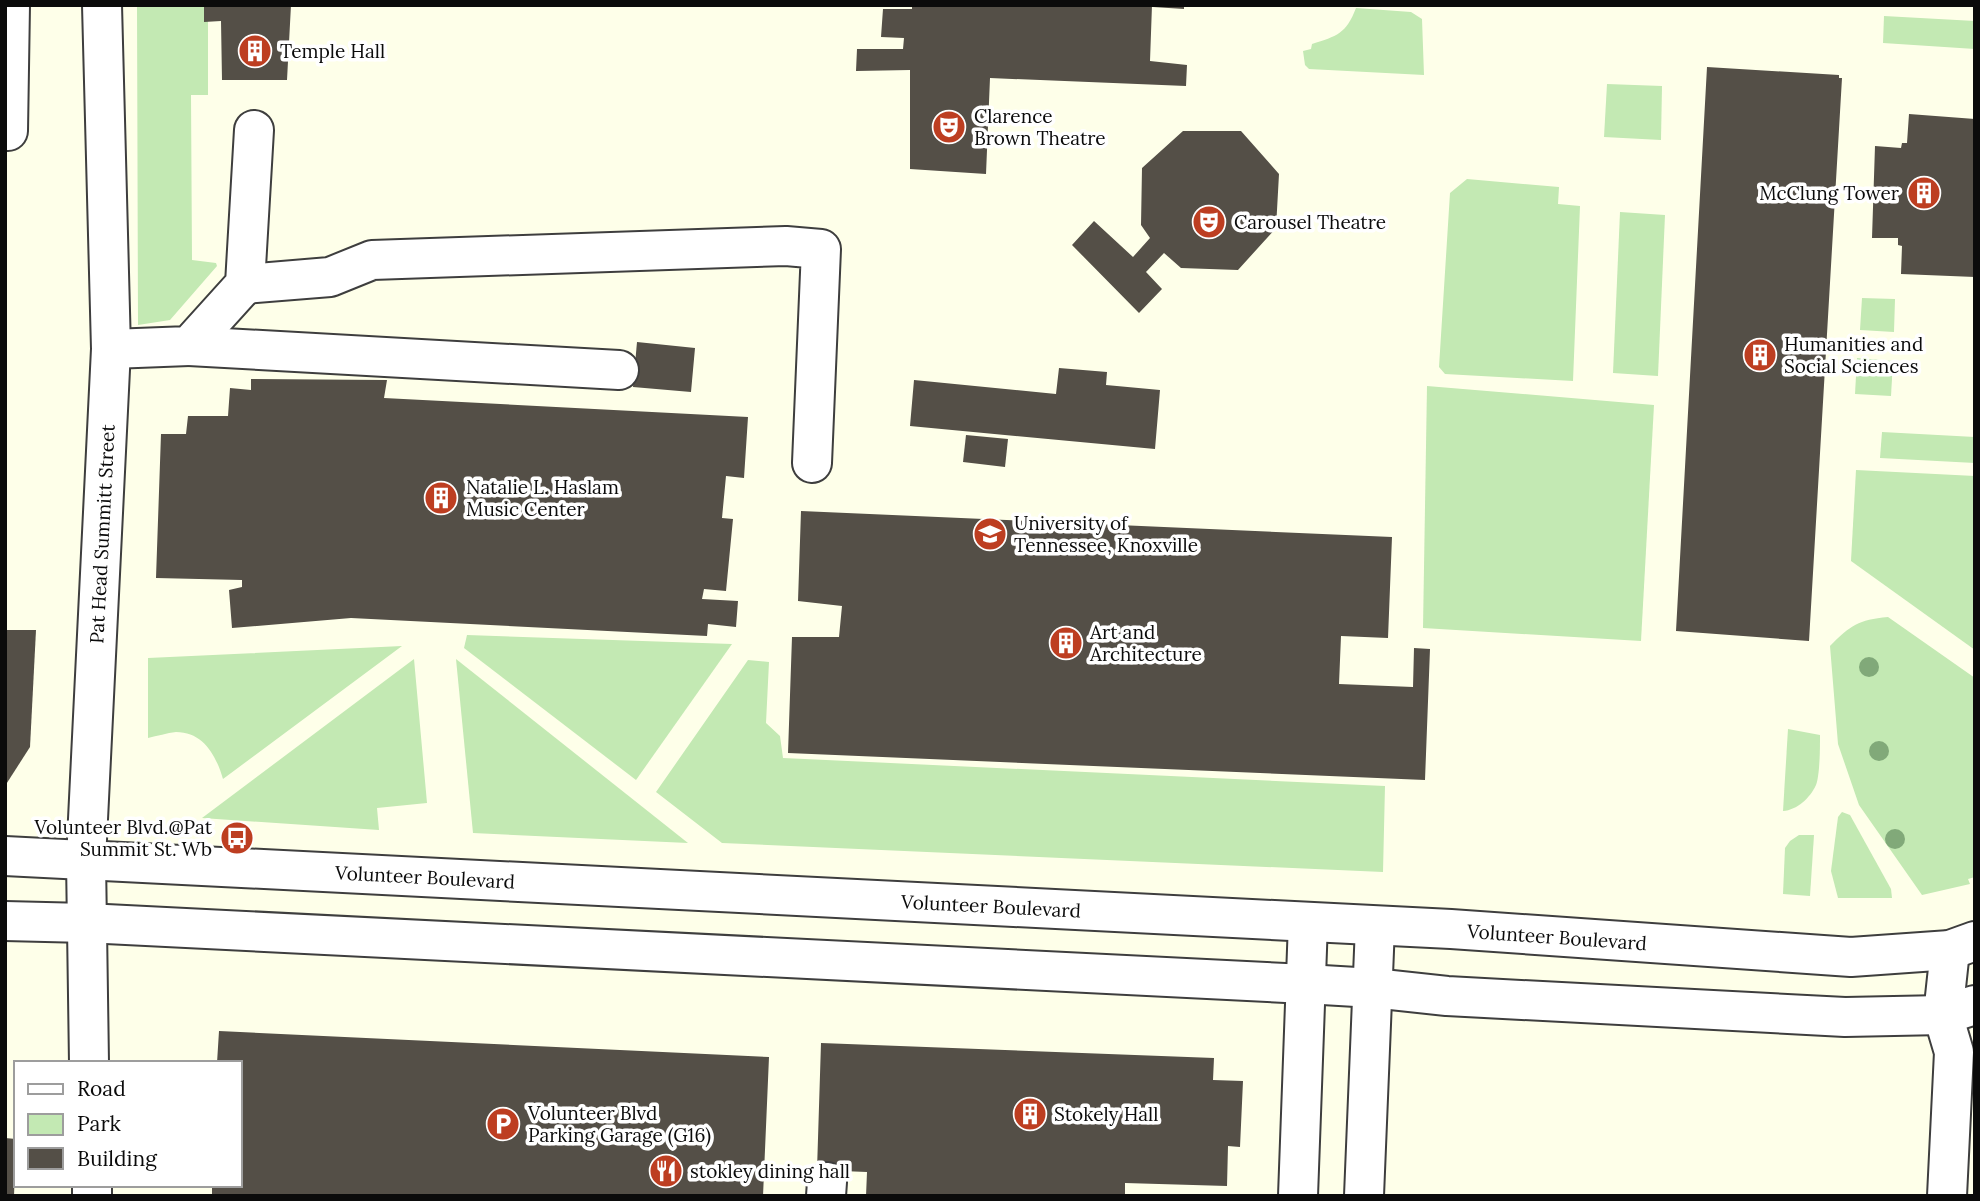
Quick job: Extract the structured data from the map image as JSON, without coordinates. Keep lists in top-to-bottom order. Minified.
{"streets":{"street":["Pat Head Summitt Street","Volunteer Boulevard"]},"crossings":[["Pat Head Summitt Street","Volunteer Boulevard"]],"places":{"building":["Temple Hall","McClung Tower","Humanities and Social Sciences","Natalie L. Haslam Music Center","Art and Architecture","Stokely Hall"],"theatre":["Clarence Brown Theatre","Carousel Theatre"],"school or university":["University of Tennessee, Knoxville"],"bus stop":["Volunteer Blvd.@Pat Summit St. Wb"],"parking":["Volunteer Blvd Parking Garage (G16)"],"restaurant":["stokley dining hall"]},"legend":["Road","Park","Building"]}
